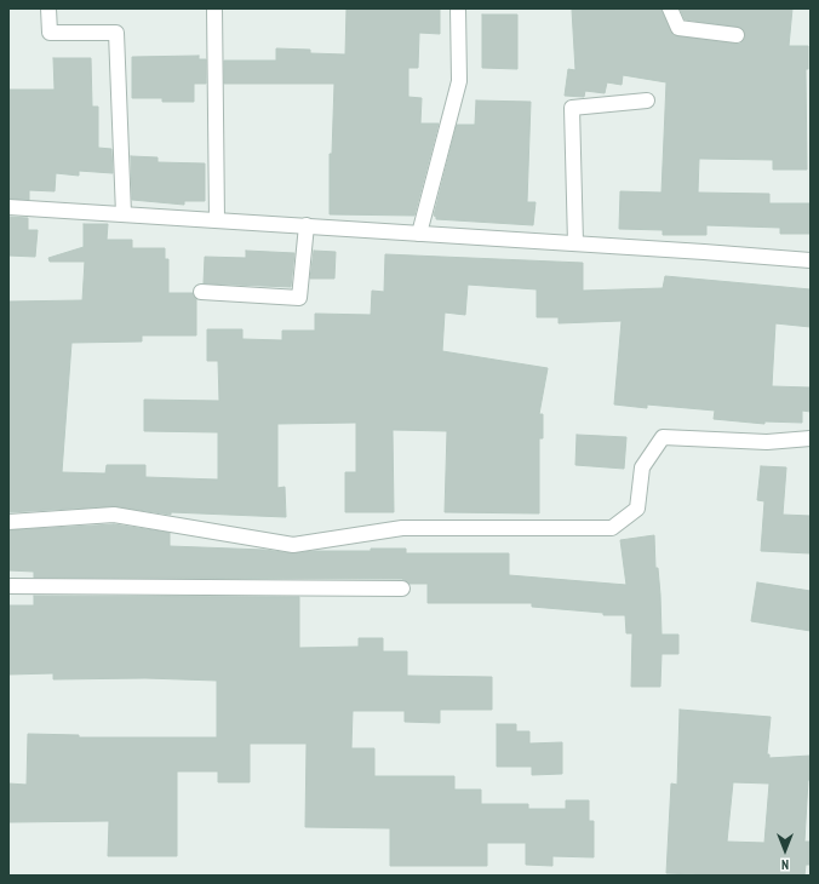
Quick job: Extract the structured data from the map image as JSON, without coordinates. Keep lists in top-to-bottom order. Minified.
{"north":"bottom"}
